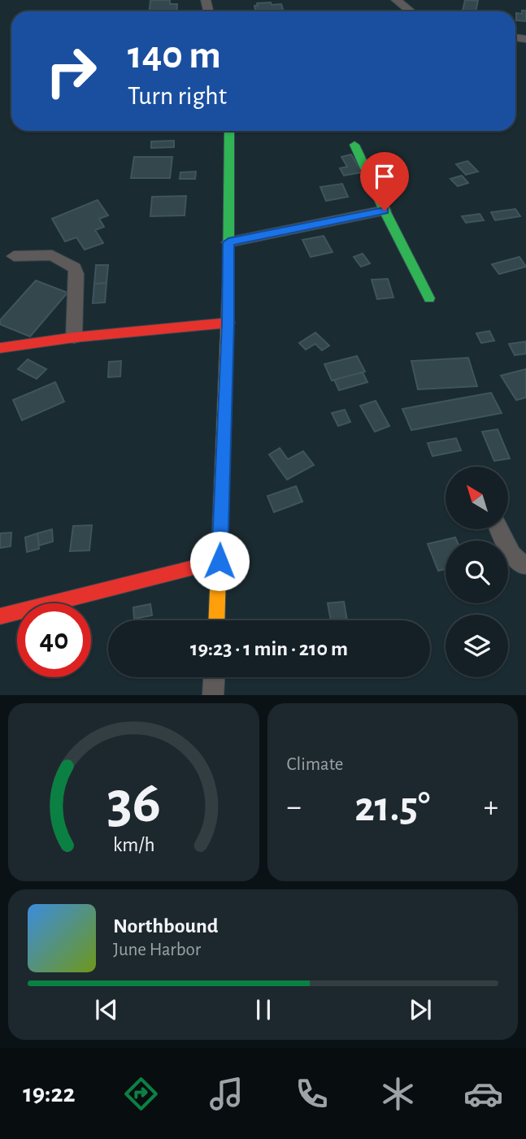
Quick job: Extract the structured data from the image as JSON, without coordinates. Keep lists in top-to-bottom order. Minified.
{"north":"top left","page":{"turn":["140 m","Turn right"],"limit":"40","trip":"19:23 · 1 min · 210 m","tile":"Climate","heat":["−","21.5°","+"],"song":["Northbound","June Harbor"],"tabs":"19:22","gauge":["36","km/h"]}}
